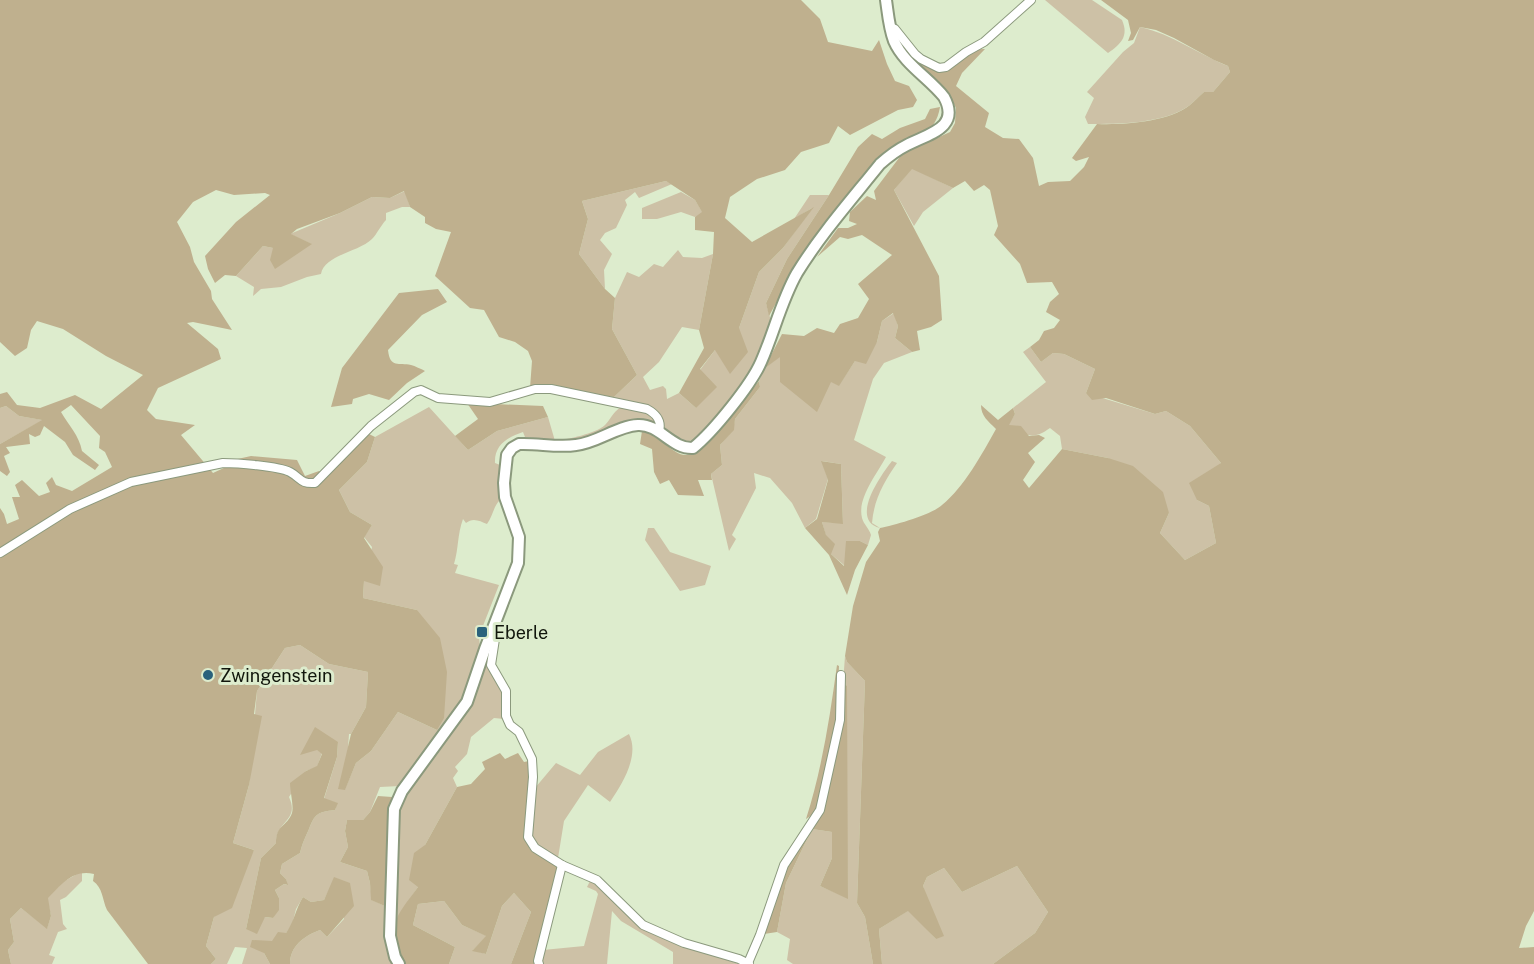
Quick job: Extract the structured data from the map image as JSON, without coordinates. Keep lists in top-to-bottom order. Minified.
{"places":{"transit":["Eberle"],"other":["Zwingenstein"]}}
